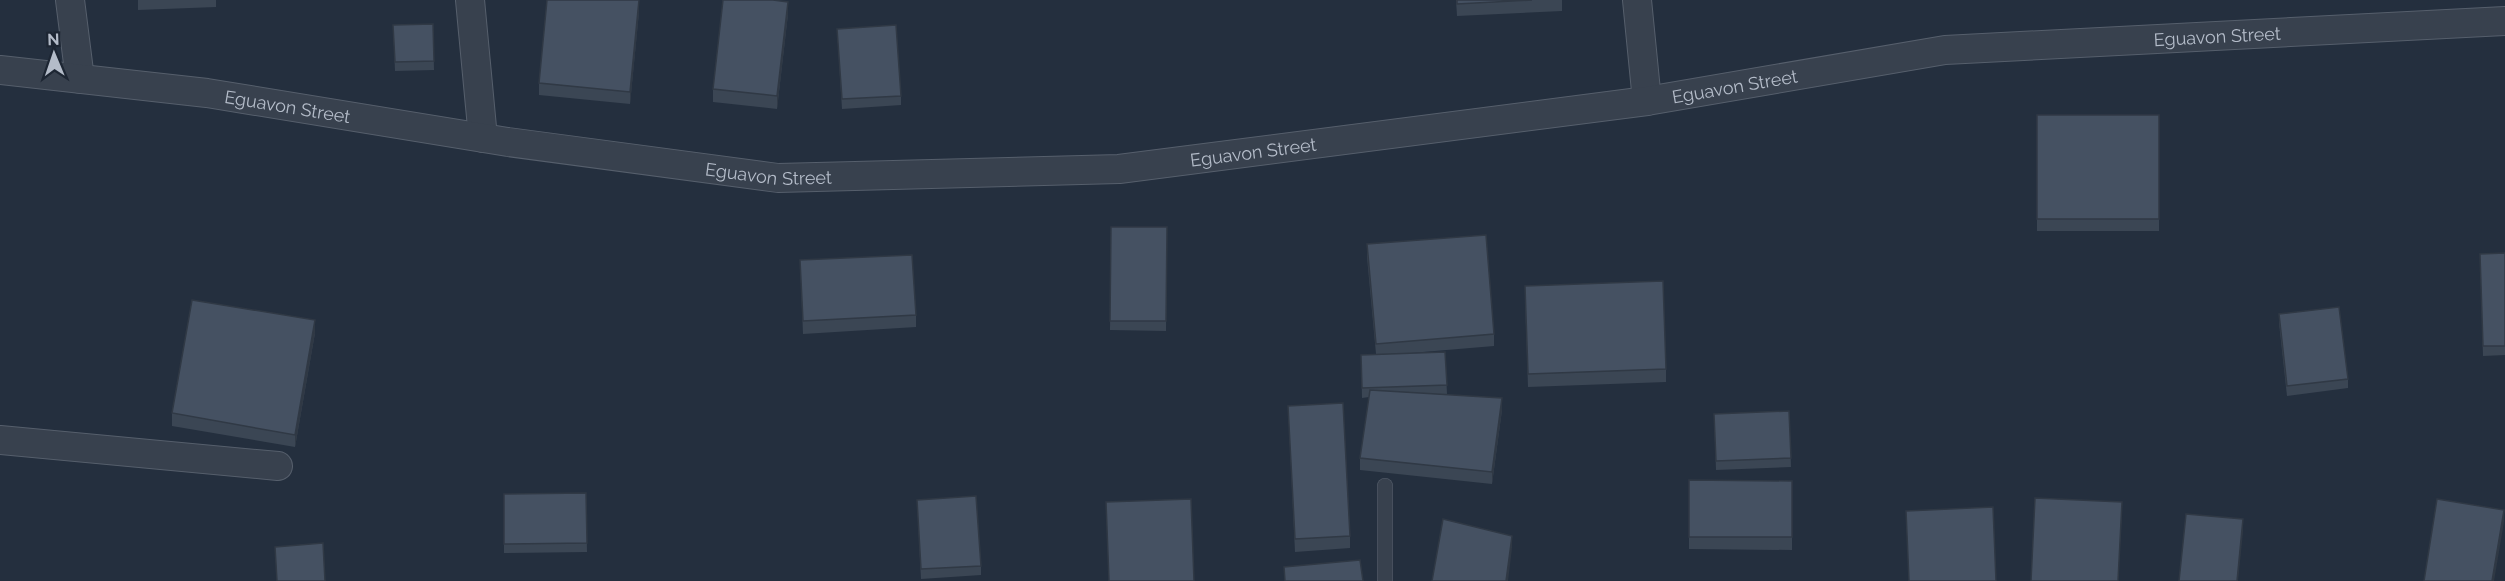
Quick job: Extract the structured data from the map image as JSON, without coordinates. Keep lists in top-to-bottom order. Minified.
{"streets":{"street":["Eguavon Street"]},"north":"top"}
